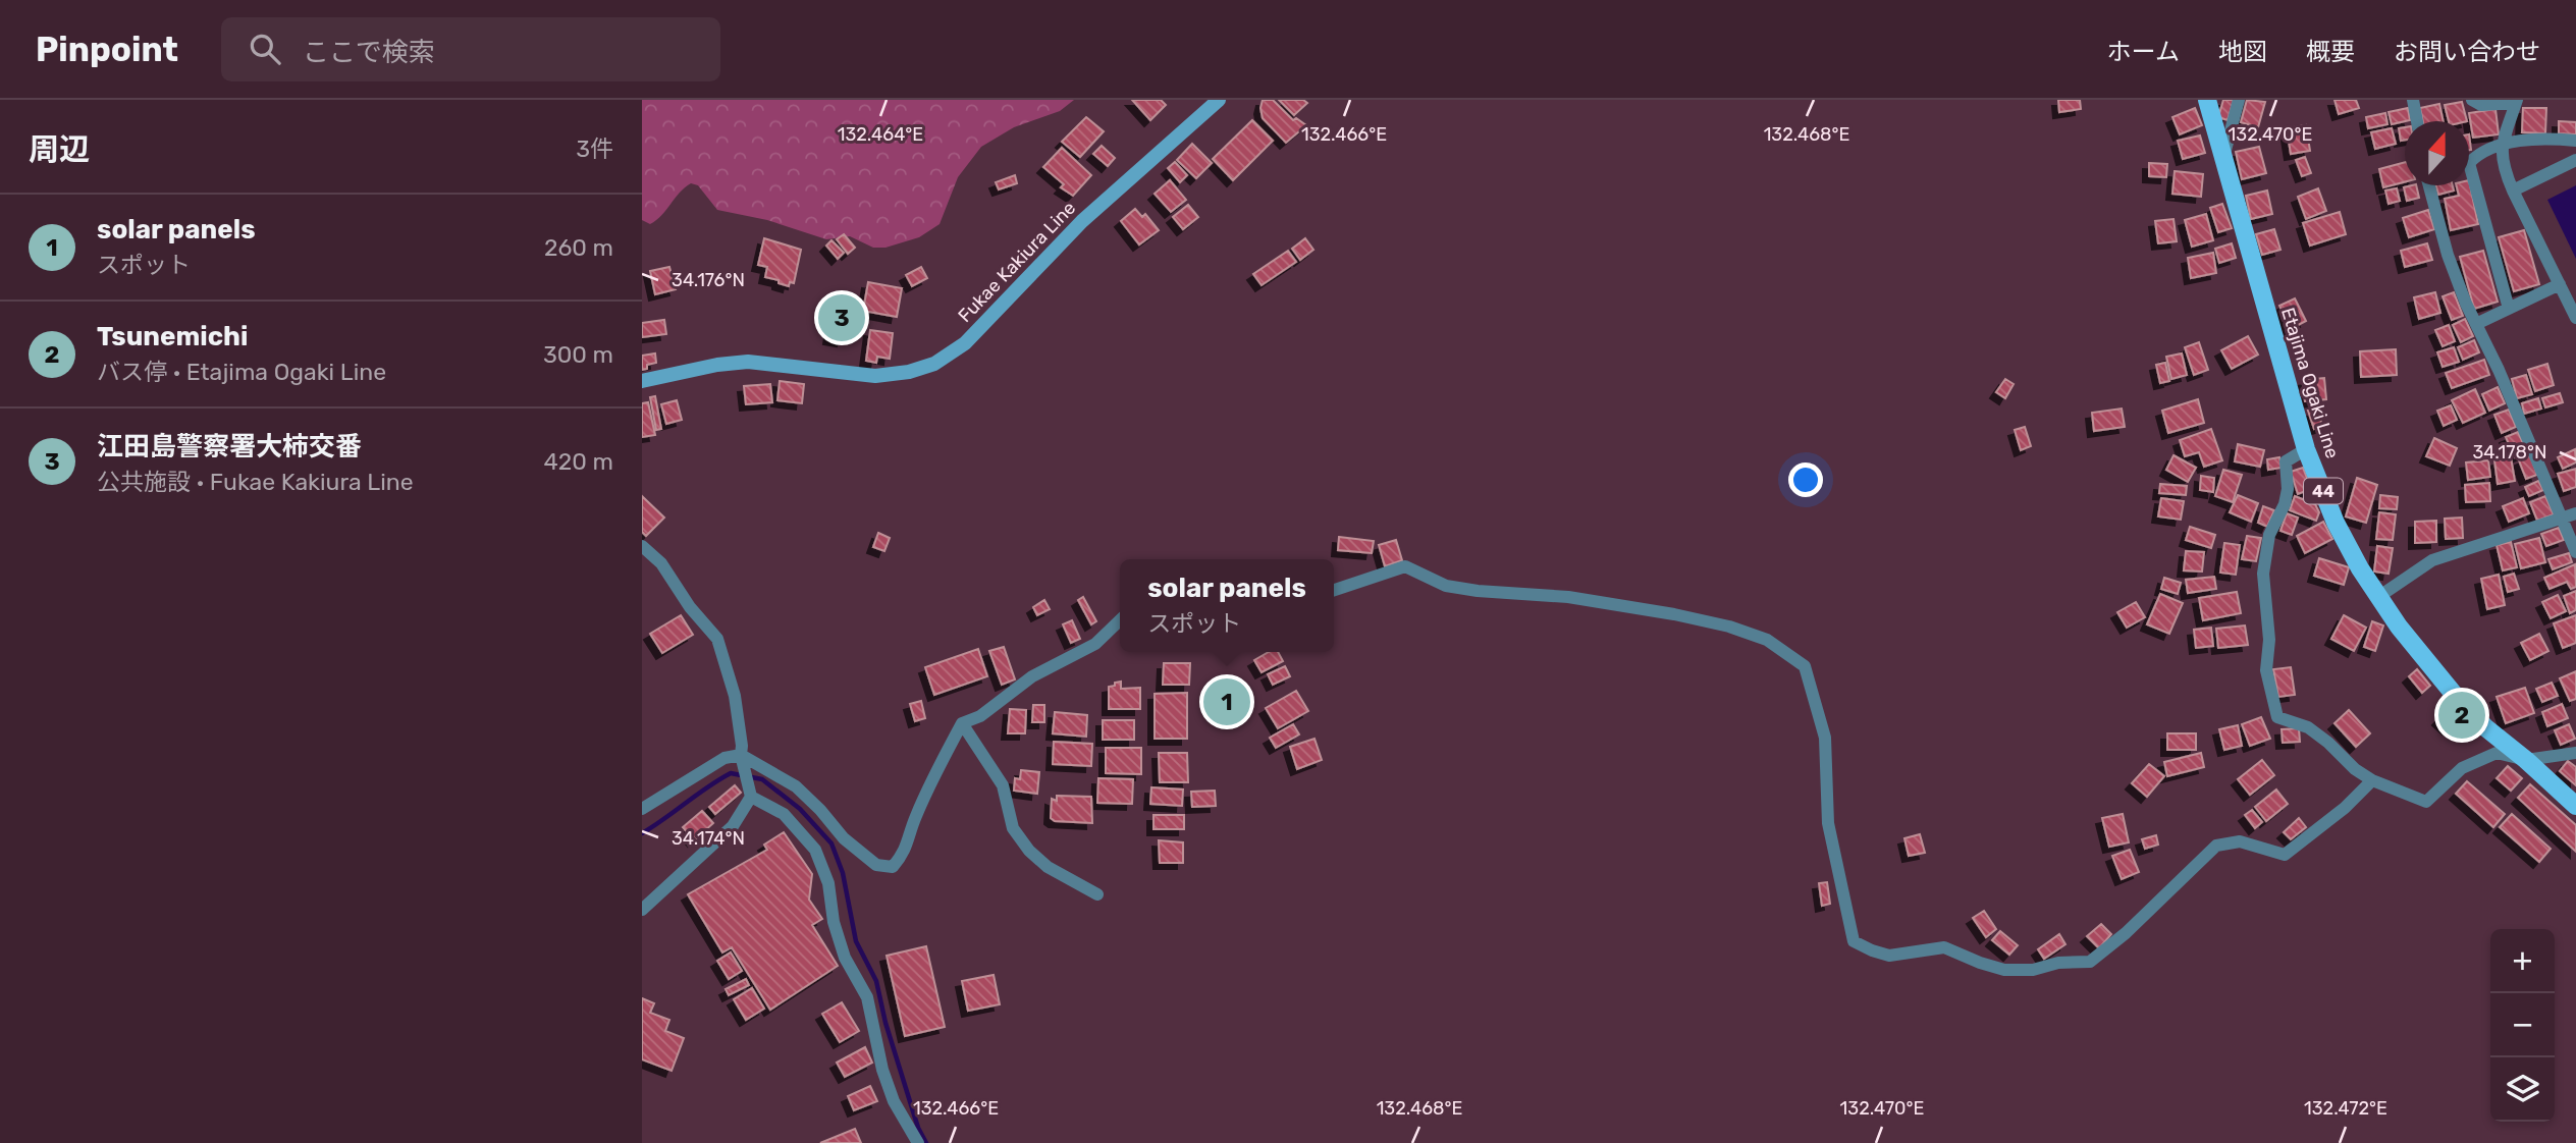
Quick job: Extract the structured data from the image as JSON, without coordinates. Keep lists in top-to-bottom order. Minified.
{"streets":{"main road":["Fukae Kakiura Line","Etajima Ogaki Line","44"]},"north":"top","page":{"header":"Pinpoint","search":"ここで検索","nav":["ホーム","地図","概要","お問い合わせ"],"heading":["周辺","3件"],"list":[{"mark":"1","name":"solar panels","note":"スポット","value":"260 m"},{"mark":"2","name":"Tsunemichi","note":"バス停 · Etajima Ogaki Line","value":"300 m"},{"mark":"3","name":"江田島警察署大柿交番","note":"公共施設 · Fukae Kakiura Line","value":"420 m"}],"pins":["3","1","2"],"popup":["solar panels","スポット"],"map_buttons":["+","−"]},"coordinates":["132.464°E","132.466°E","132.468°E","132.470°E","34.176°N","34.178°N","34.174°N","132.472°E"]}
